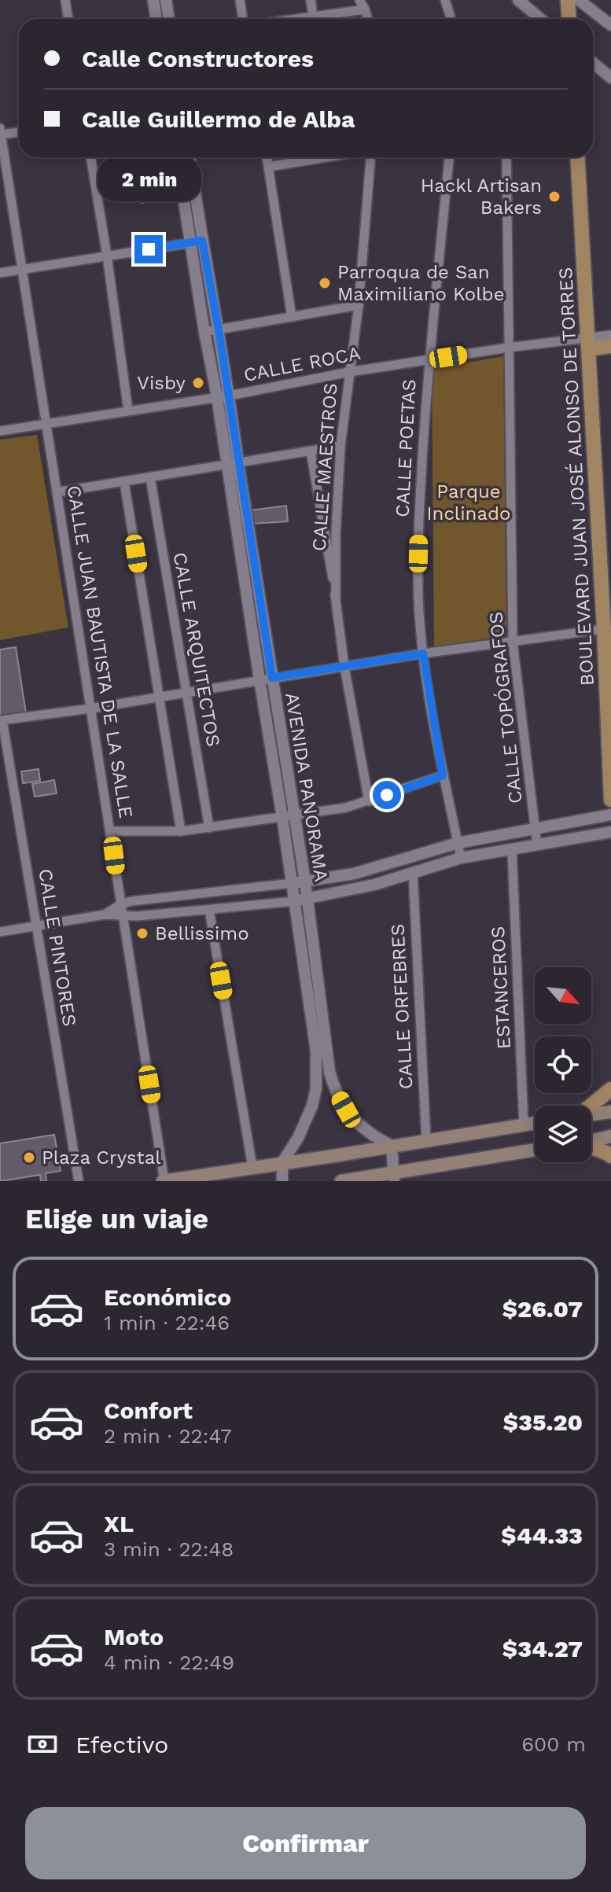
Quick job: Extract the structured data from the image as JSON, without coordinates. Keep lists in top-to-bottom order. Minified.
{"streets":{"main road":["BOULEVARD JUAN JOSÉ ALONSO DE TORRES"],"street":["CALLE ROCA","CALLE POETAS","CALLE MAESTROS","CALLE ARQUITECTOS","CALLE JUAN BAUTISTA DE LA SALLE","CALLE TOPÓGRAFOS","AVENIDA PANORAMA","CALLE PINTORES","ESTANCEROS","CALLE ORFEBRES"]},"crossings":[["CALLE ROCA","CALLE POETAS"],["CALLE ROCA","CALLE MAESTROS"],["CALLE ROCA","BOULEVARD JUAN JOSÉ ALONSO DE TORRES"],["CALLE ROCA","CALLE JUAN BAUTISTA DE LA SALLE"],["CALLE ROCA","CALLE TOPÓGRAFOS"],["CALLE ROCA","AVENIDA PANORAMA"]],"parks":["Parque Inclinado"],"places":["Hackl Artisan Bakers","Parroqua de San Maximiliano Kolbe","Visby","Bellissimo","Plaza Crystal"],"north":"bottom right","page":{"banner":["Calle Constructores","Calle Guillermo de Alba"],"bubble":"2 min","heading":"Elige un viaje","list":[{"name":"Económico","note":"1 min · 22:46","value":"$26.07"},{"name":"Confort","note":"2 min · 22:47","value":"$35.20"},{"name":"XL","note":"3 min · 22:48","value":"$44.33"},{"name":"Moto","note":"4 min · 22:49","value":"$34.27"}],"pay":["Efectivo","600 m"],"buttons":"Confirmar"}}
